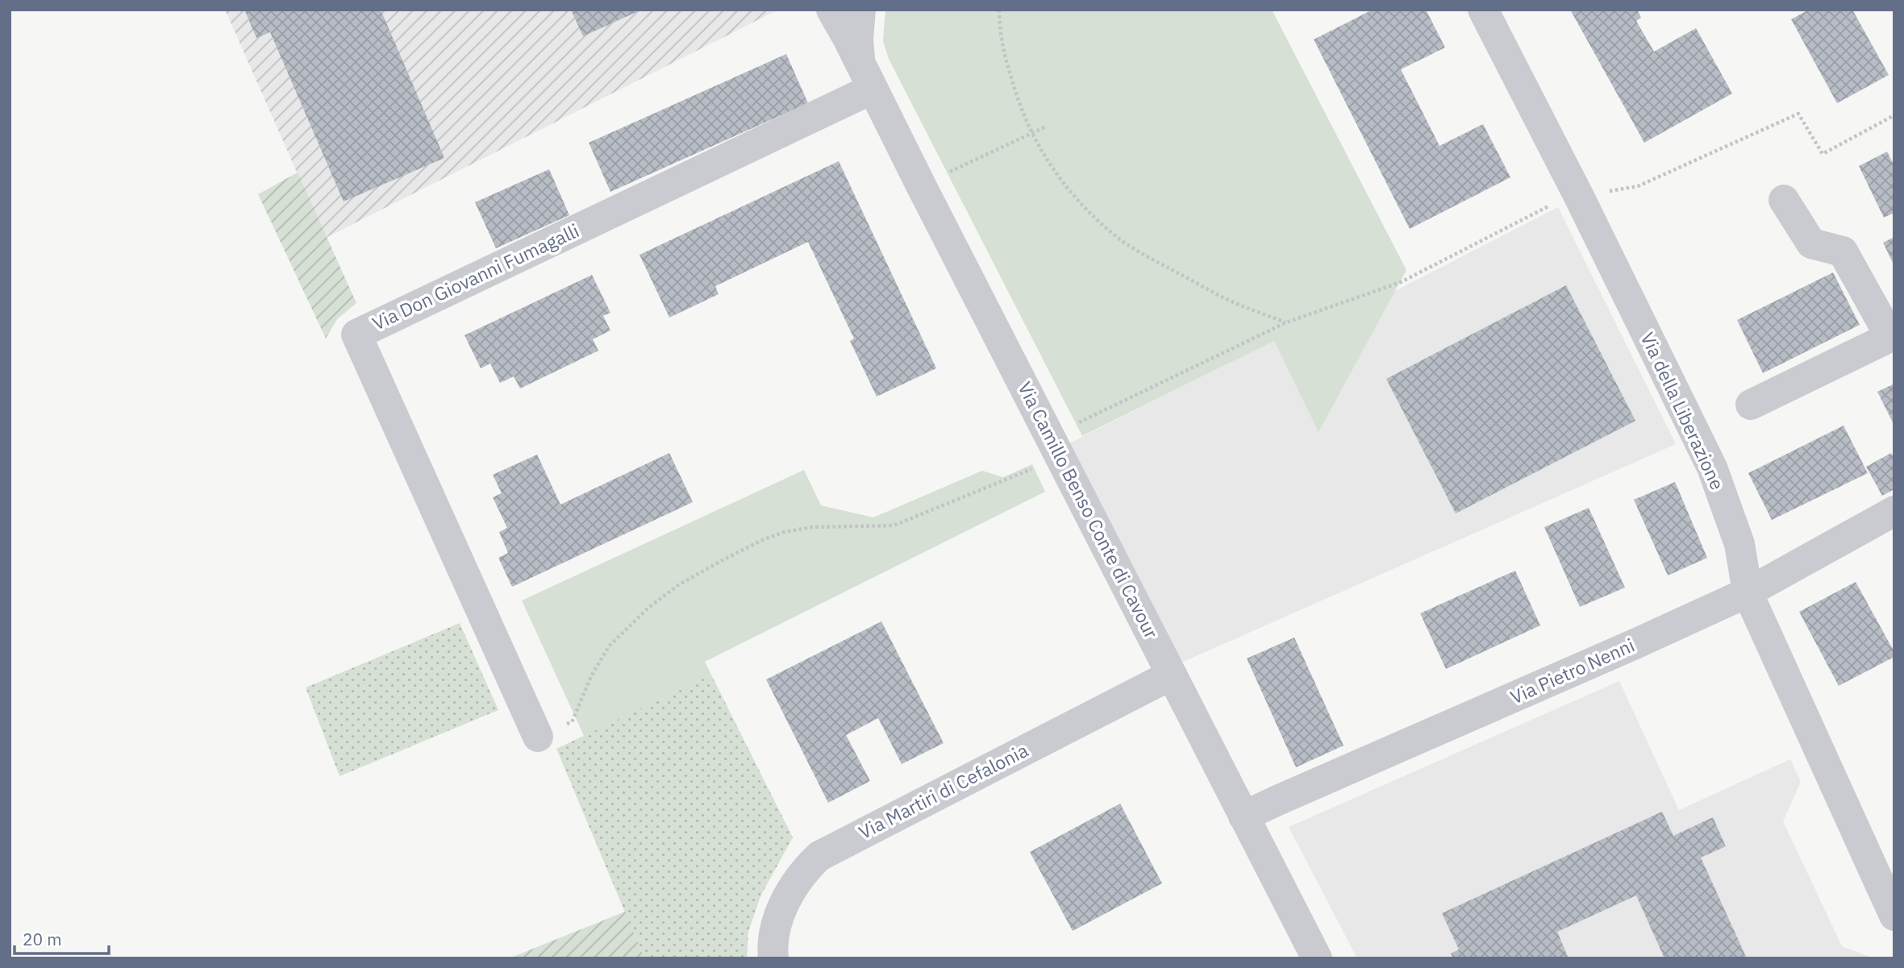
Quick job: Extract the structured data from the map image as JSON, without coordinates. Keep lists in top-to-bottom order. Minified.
{"streets":{"street":["Via Don Giovanni Fumagalli","Via della Liberazione","Via Camillo Benso Conte di Cavour","Via Pietro Nenni","Via Martiri di Cefalonia"]},"crossings":[["Via Don Giovanni Fumagalli","Via Camillo Benso Conte di Cavour"],["Via della Liberazione","Via Pietro Nenni"],["Via Camillo Benso Conte di Cavour","Via Pietro Nenni"],["Via Camillo Benso Conte di Cavour","Via Martiri di Cefalonia"]],"scale_bar":"20 m"}
